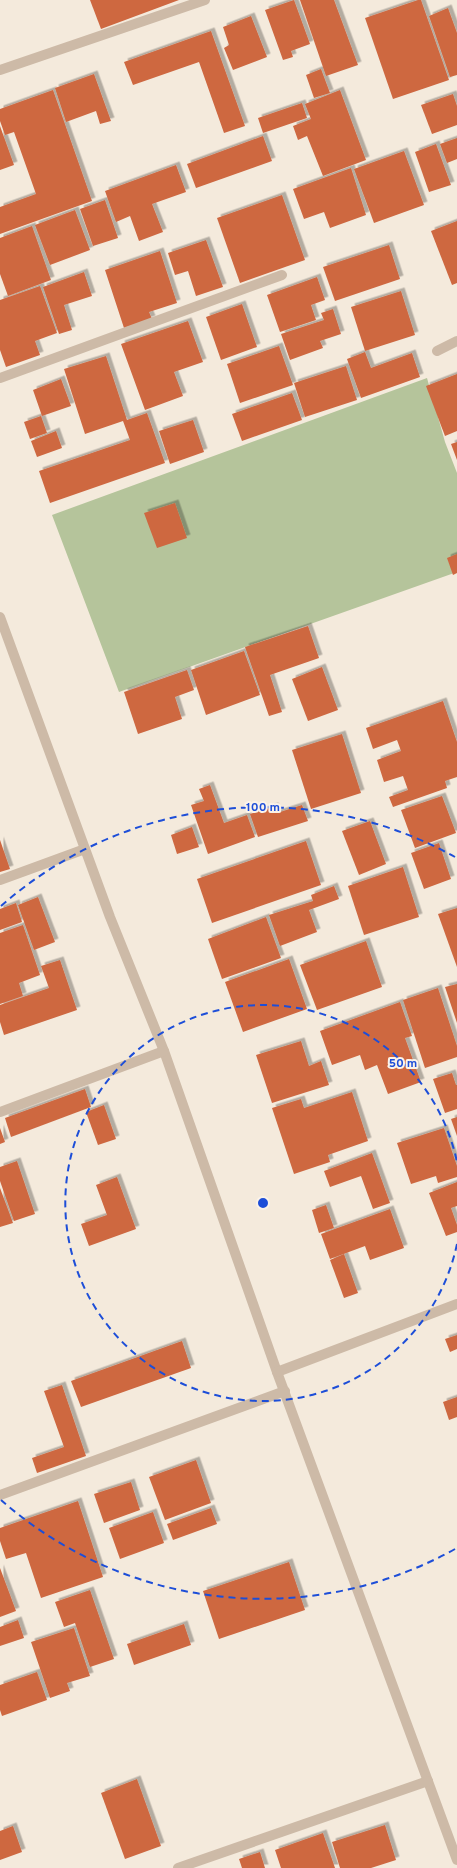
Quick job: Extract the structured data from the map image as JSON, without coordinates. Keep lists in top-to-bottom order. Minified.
{"rings":["100 m","50 m"]}
